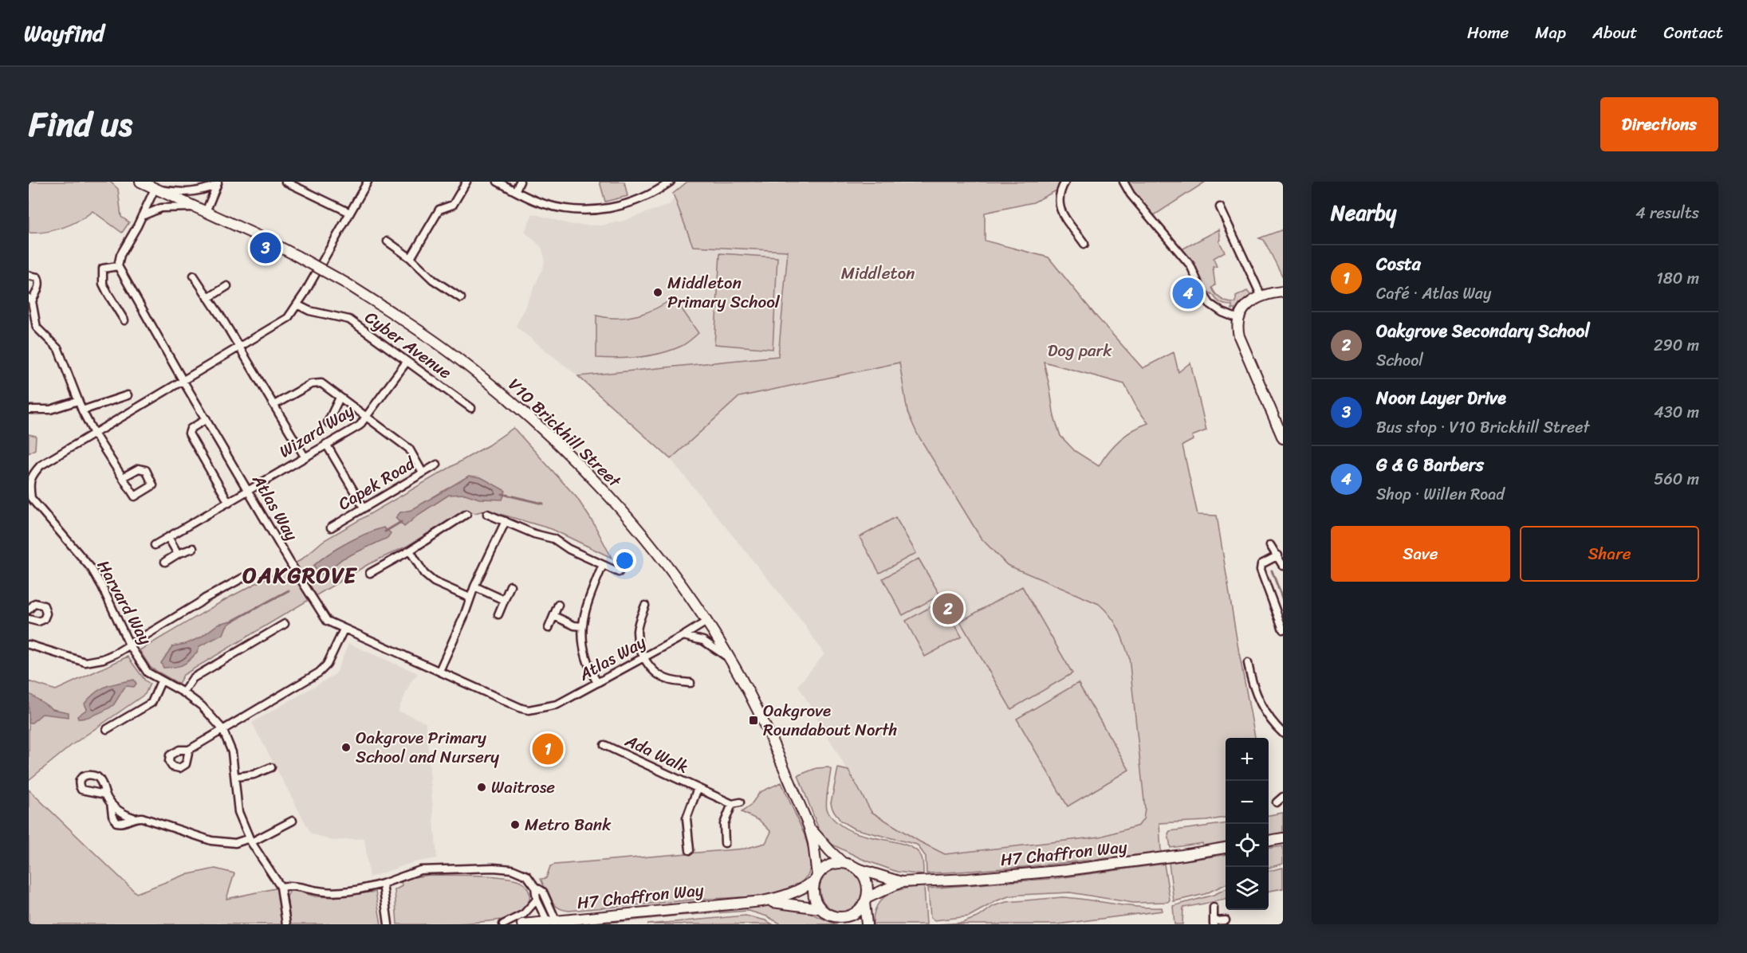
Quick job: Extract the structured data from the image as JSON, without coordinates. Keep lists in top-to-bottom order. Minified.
{"streets":{"street":["Cyber Avenue","Wizard Way","V10 Brickhill Street","Capek Road","Atlas Way","Harvard Way","Ada Walk","H7 Chaffron Way"]},"crossings":[["Cyber Avenue","Wizard Way"],["Cyber Avenue","Harvard Way"],["Wizard Way","Atlas Way"],["V10 Brickhill Street","Atlas Way"],["V10 Brickhill Street","H7 Chaffron Way"],["Atlas Way","Harvard Way"]],"districts":["OAKGROVE"],"parks":["Middleton","Dog park"],"places":{"other":["Middleton Primary School","Oakgrove Primary School and Nursery","Waitrose","Metro Bank"],"transit":["Oakgrove Roundabout North"]},"page":{"header":"Wayfind","nav":["Home","Map","About","Contact"],"title":"Find us","buttons":["Directions",["Save","Share"]],"heading":["Nearby","4 results"],"pins":["3","4","2","1"],"list":[{"mark":"1","name":"Costa","note":"Café · Atlas Way","value":"180 m"},{"mark":"2","name":"Oakgrove Secondary School","note":"School","value":"290 m"},{"mark":"3","name":"Noon Layer Drive","note":"Bus stop · V10 Brickhill Street","value":"430 m"},{"mark":"4","name":"G & G Barbers","note":"Shop · Willen Road","value":"560 m"}],"map_buttons":["+","−"]}}
